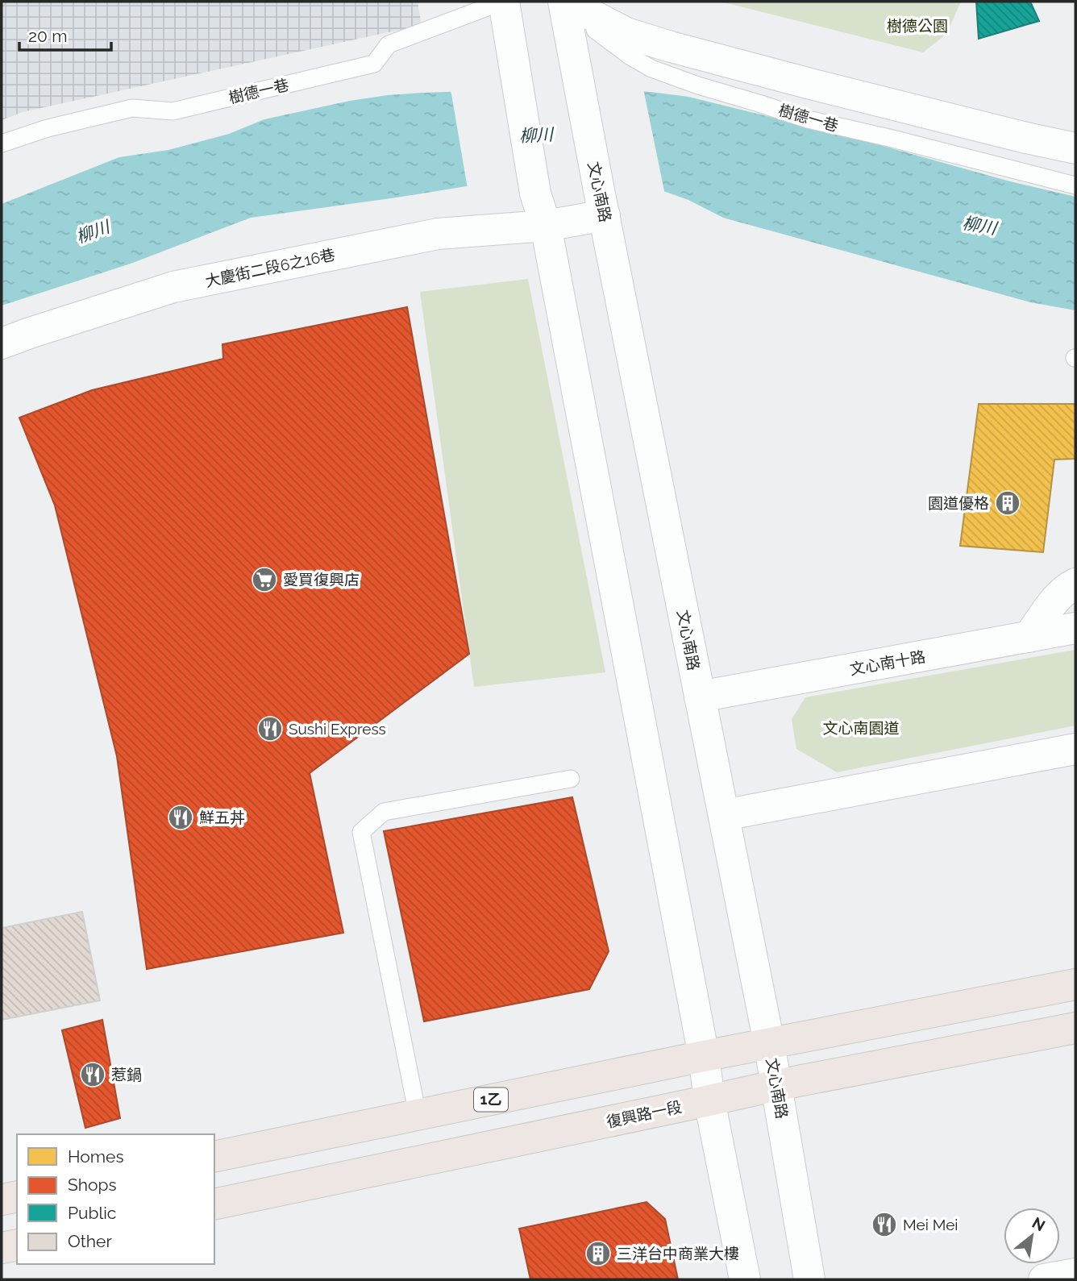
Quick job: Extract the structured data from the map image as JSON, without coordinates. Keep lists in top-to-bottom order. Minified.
{"streets":{"main road":["文心南路","大慶街二段6之16巷","文心南十路","1乙","復興路一段"],"lane":["樹德一巷"]},"crossings":[["樹德一巷","文心南路"],["文心南路","大慶街二段6之16巷"],["文心南路","文心南十路"],["文心南路","1乙"],["文心南路","復興路一段"]],"water":["柳川"],"parks":["樹德公園","文心南園道"],"places":{"building":["園道優格","三洋台中商業大樓"],"supermarket":["愛買復興店"],"restaurant":["Sushi Express","鮮五丼","惹鍋","Mei Mei"]},"legend":["Homes","Shops","Public","Other"],"scale_bar":"20 m","north":"top right"}
